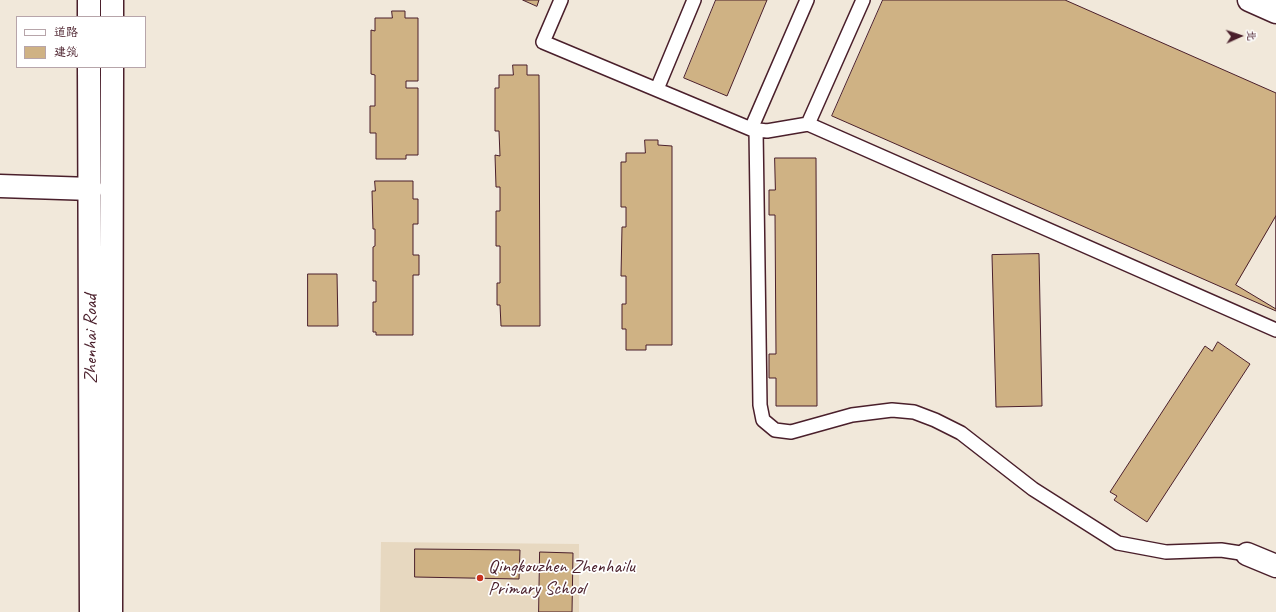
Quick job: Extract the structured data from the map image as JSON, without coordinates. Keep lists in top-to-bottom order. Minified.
{"streets":{"main road":["Zhenhai Road"]},"places":["Qingkouzhen Zhenhailu Primary School"],"legend":["道路","建筑"],"north":"right"}
